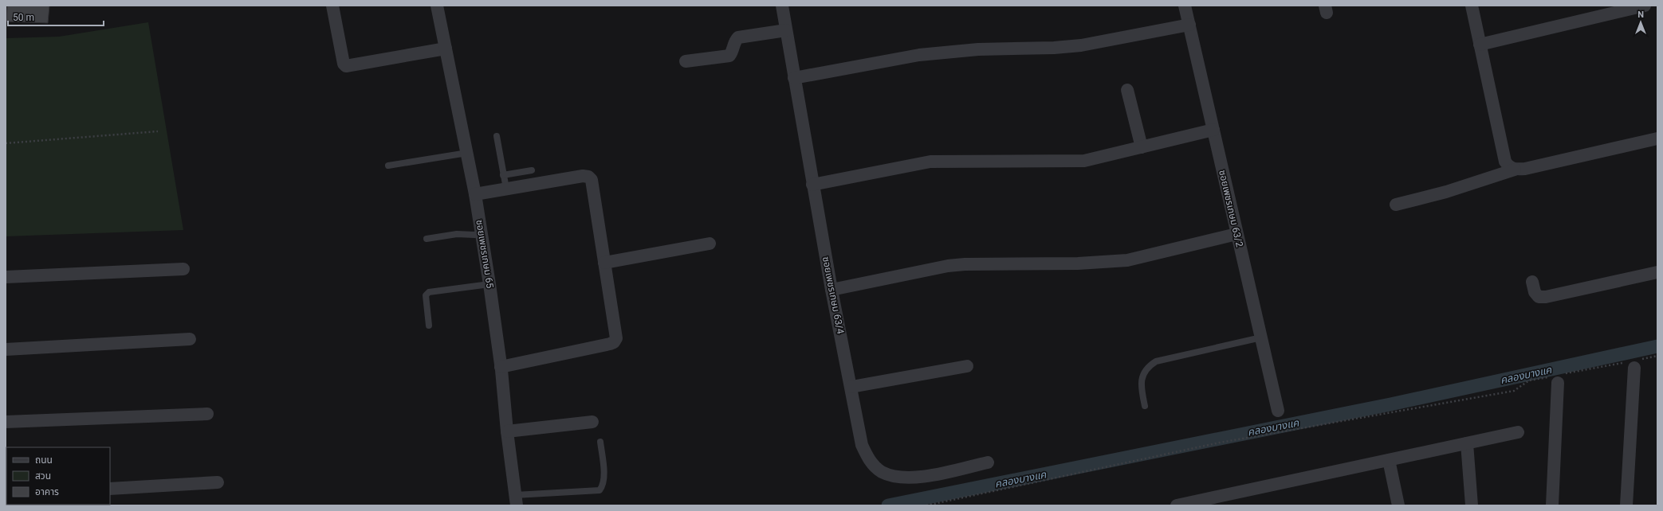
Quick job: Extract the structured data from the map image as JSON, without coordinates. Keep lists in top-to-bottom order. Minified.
{"streets":{"street":["ซอยเพชรเกษม 63/2","ซอยเพชรเกษม 65","ซอยเพชรเกษม 63/4"]},"water":["คลองบางแค"],"legend":["ถนน","สวน","อาคาร"],"scale_bar":"50 m","north":"top"}
